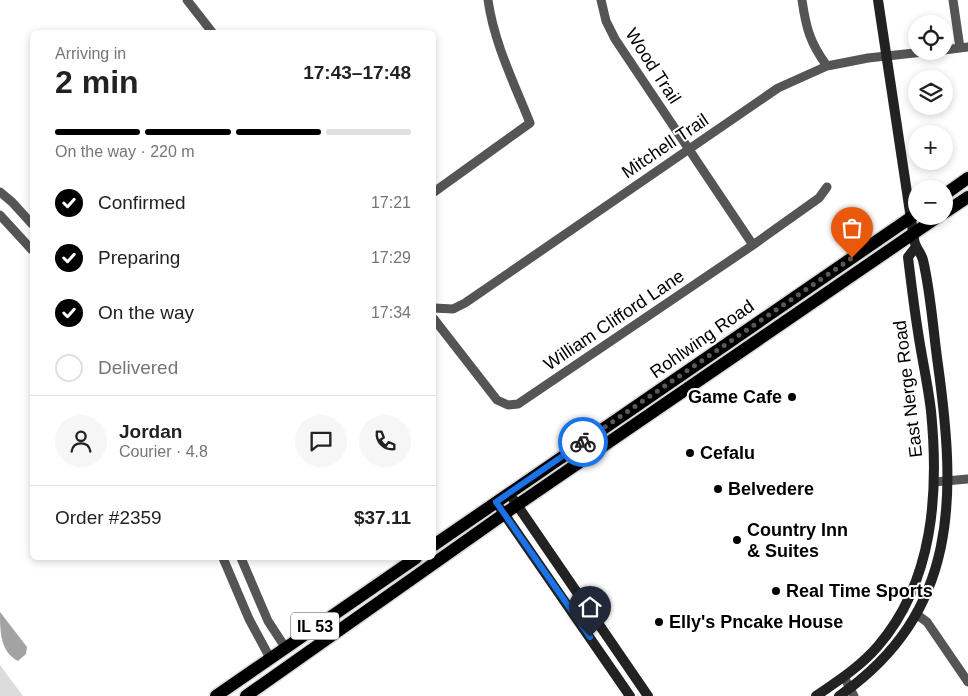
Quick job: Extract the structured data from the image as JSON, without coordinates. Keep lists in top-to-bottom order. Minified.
{"streets":{"main road":["Rohlwing Road","East Nerge Road","IL 53"],"street":["Wood Trail","Mitchell Trail","William Clifford Lane"]},"crossings":[["Wood Trail","Mitchell Trail"],["Wood Trail","William Clifford Lane"],["Mitchell Trail","East Nerge Road"],["Rohlwing Road","East Nerge Road"],["Rohlwing Road","IL 53"]],"places":["Game Cafe","Cefalu","Belvedere","Country Inn & Suites","Real Time Sports","Elly's Pncake House"],"page":{"map_buttons":["+","−"],"heading":["2 min","Arriving in","17:43–17:48"],"panel":["Jordan","Courier · 4.8","Order #2359","$37.11"],"bar":"On the way · 220 m","list":[["Confirmed","17:21"],["Preparing","17:29"],["On the way","17:34"],"Delivered"]}}
